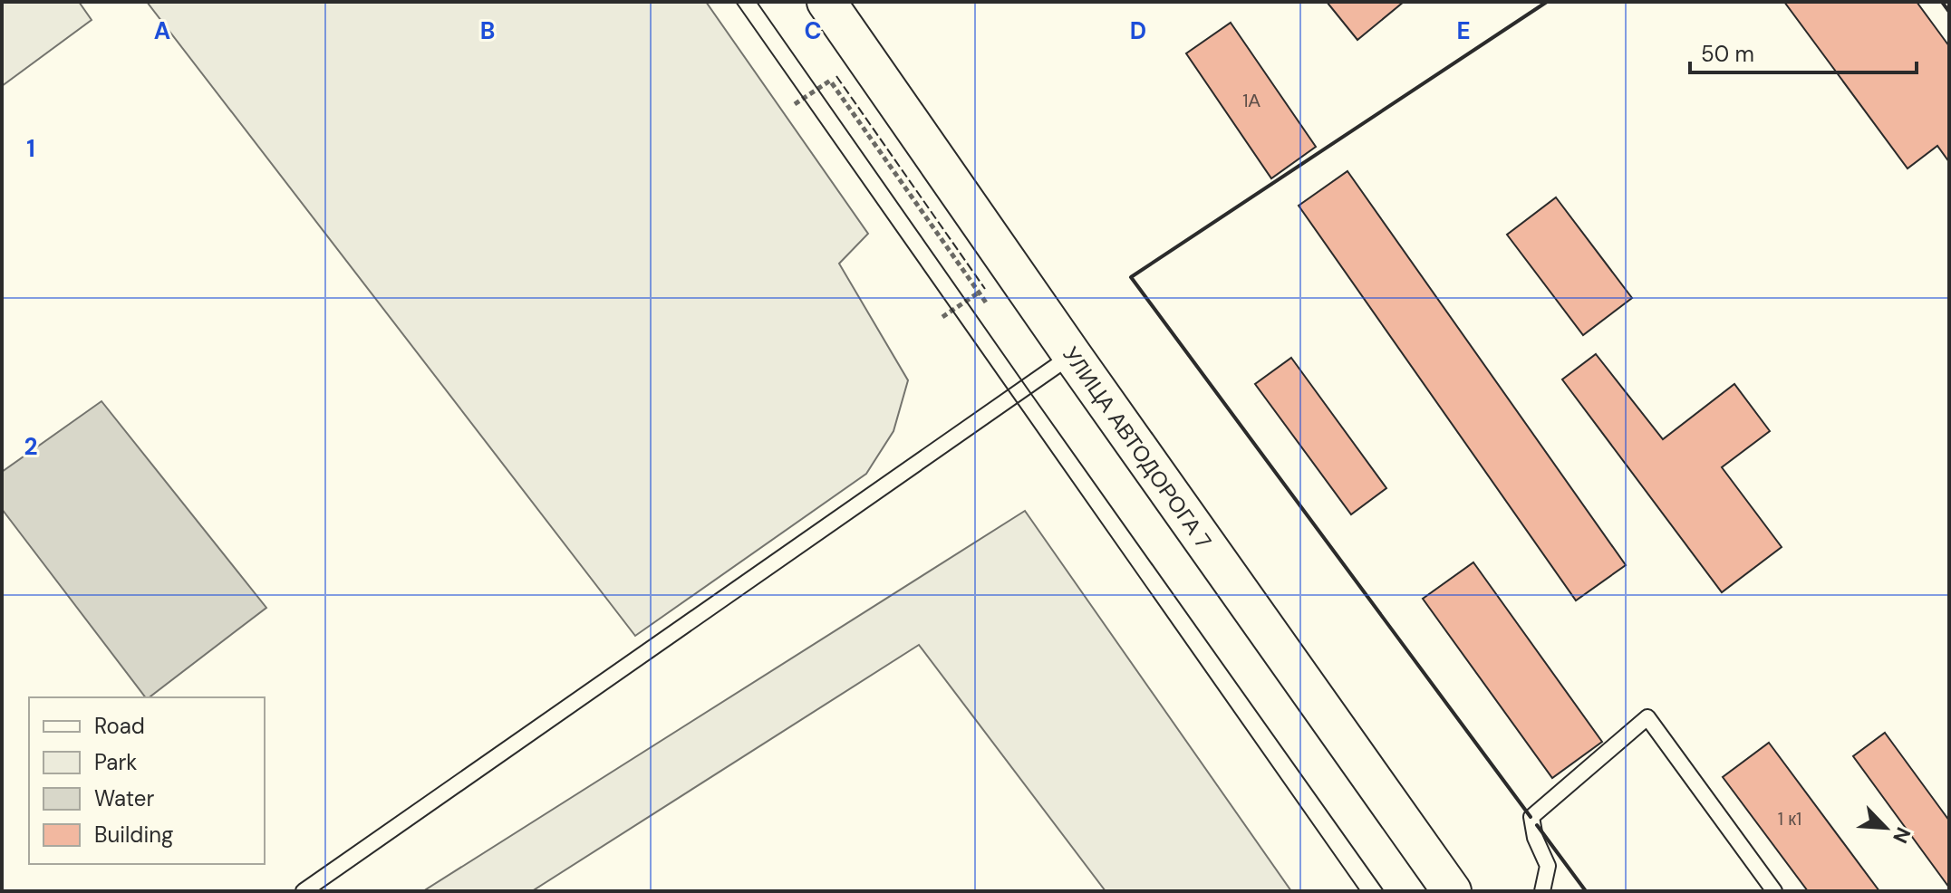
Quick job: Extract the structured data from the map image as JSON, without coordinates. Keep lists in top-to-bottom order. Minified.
{"streets":{"street":["УЛИЦА АВТОДОРОГА 7"]},"house_numbers":["1А","1 к1"],"legend":["Road","Park","Water","Building"],"scale_bar":"50 m","north":"bottom right","grid":{"columns":["A","B","C","D","E"],"rows":["1","2"]}}
